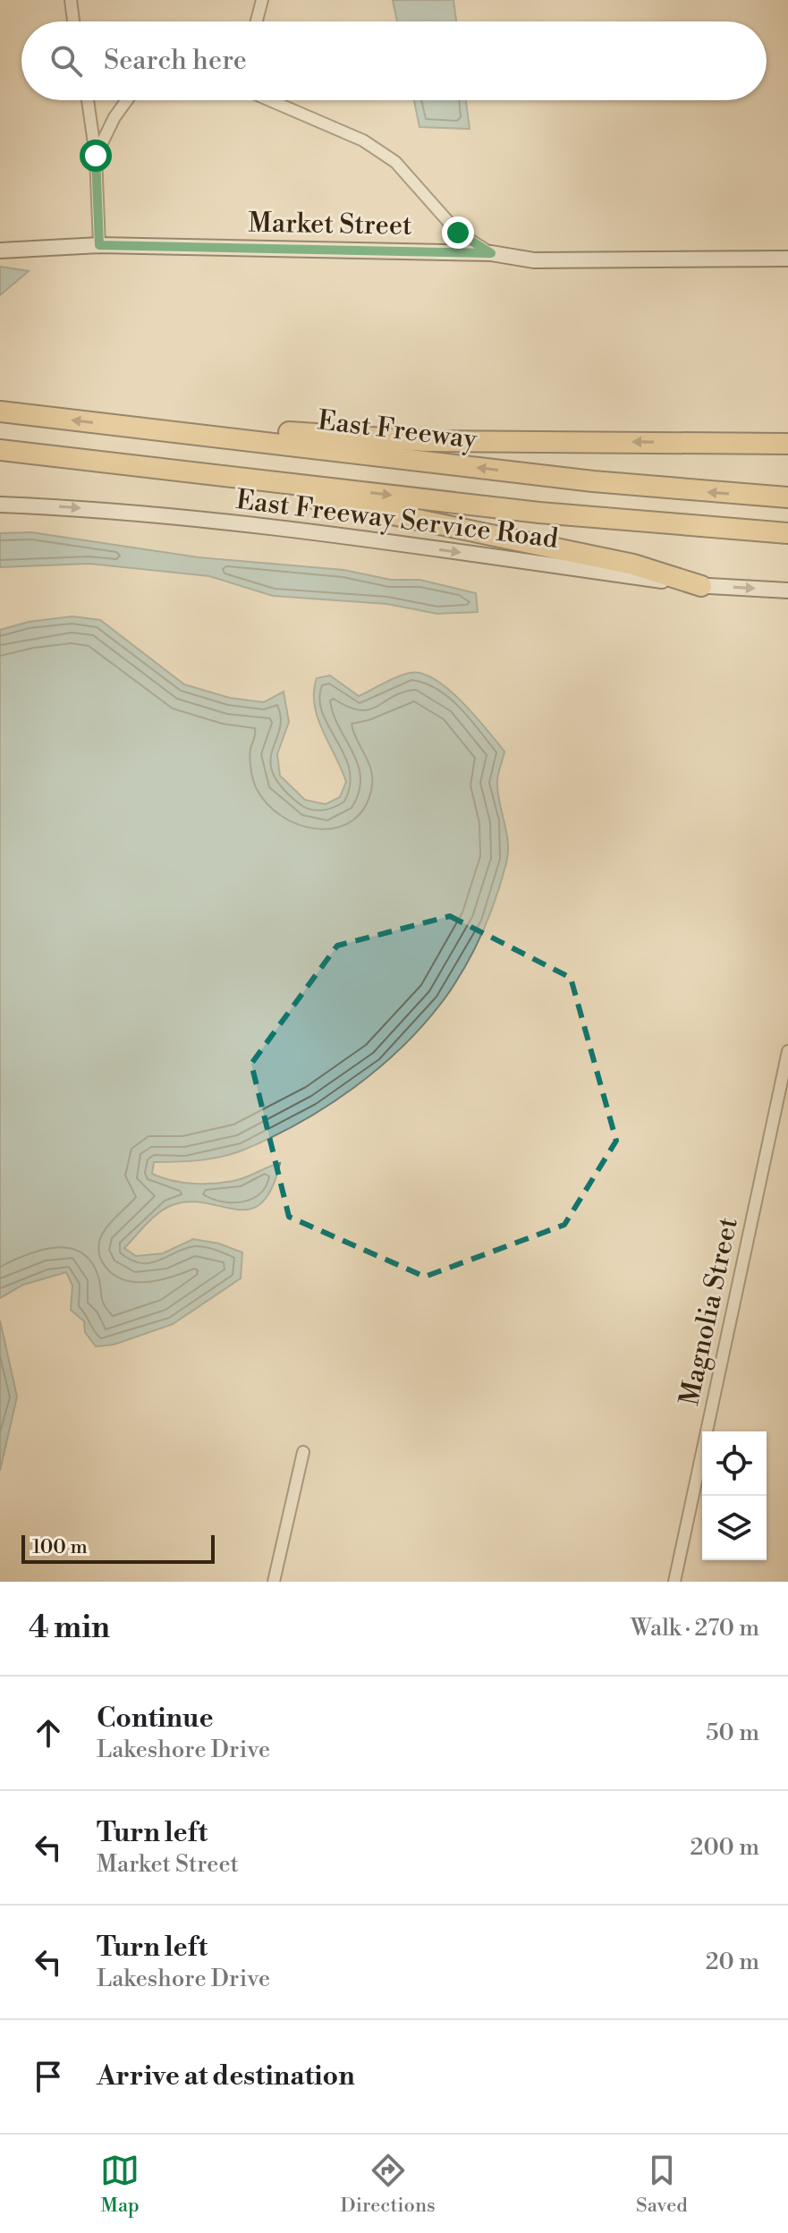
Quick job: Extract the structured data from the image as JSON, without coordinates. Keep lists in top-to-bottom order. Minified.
{"streets":{"highway":["East Freeway"],"main road":["Market Street","East Freeway Service Road"],"street":["Magnolia Street"]},"one_way":["East Freeway Service Road"],"scale_bar":"100 m","page":{"search":"Search here","scale":"100 m","heading":["4 min","Walk · 270 m"],"list":[["Continue","Lakeshore Drive","50 m"],["Turn left","Market Street","200 m"],["Turn left","Lakeshore Drive","20 m"],"Arrive at destination"],"nav":["Map","Directions","Saved"]}}
